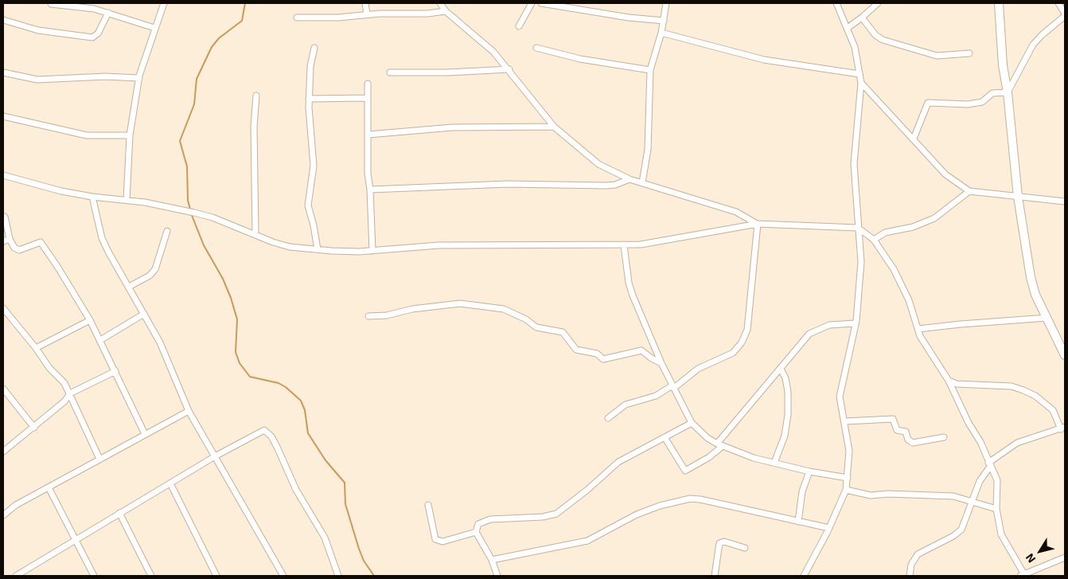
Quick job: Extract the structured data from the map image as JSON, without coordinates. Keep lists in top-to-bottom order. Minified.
{"north":"bottom left"}
